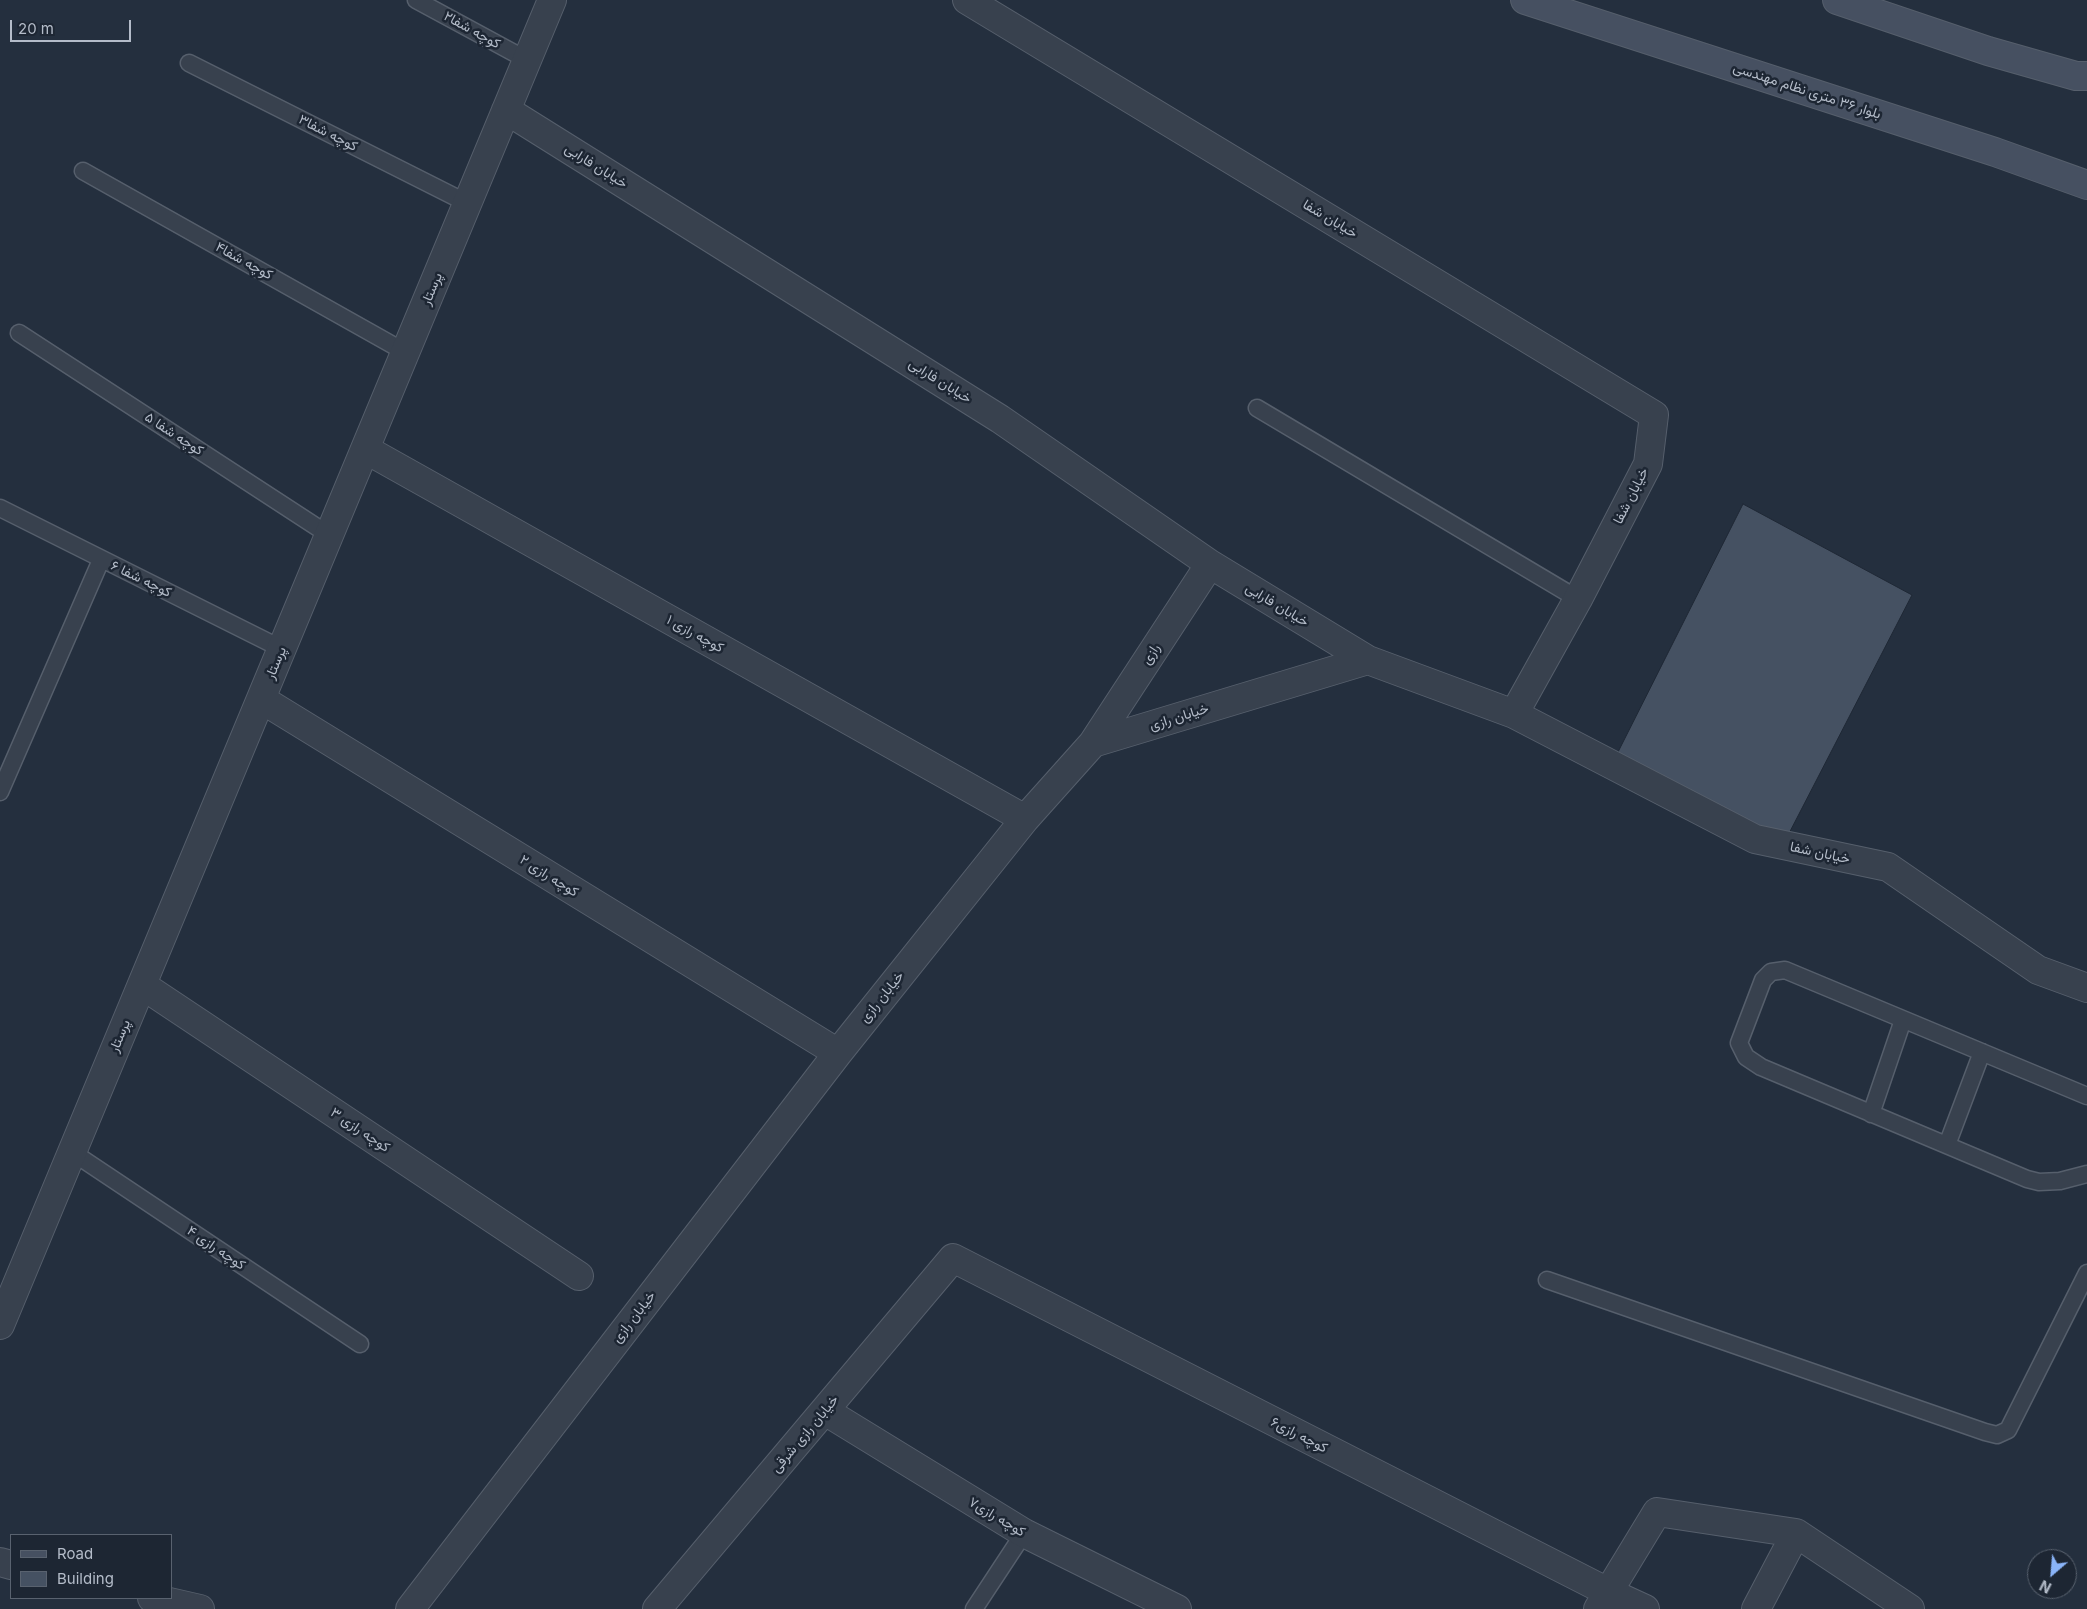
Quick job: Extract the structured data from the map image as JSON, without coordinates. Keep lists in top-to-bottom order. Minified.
{"streets":{"main road":["بلوار ۳۶ متری نظام مهندسی"],"street":["خیابان فارابی","خیابان شفا","پرستار","کوچه رازی ۱","رازی","خیابان رازی","کوچه رازی ۲","کوچه رازی ۳","خیابان رازی شرقی","کوچه رازی۶","کوچه رازی۷"],"lane":["کوچه شفا۲","کوچه شفا۳","کوچه شفا۴","کوچه شفا ۵","کوچه شفا ۶","کوچه رازی ۴"]},"crossings":[["کوچه شفا۲","پرستار"],["کوچه شفا۳","پرستار"],["خیابان فارابی","پرستار"],["خیابان فارابی","رازی"],["خیابان فارابی","خیابان رازی"],["کوچه شفا۴","پرستار"],["پرستار","کوچه شفا ۵"],["پرستار","کوچه شفا ۶"],["پرستار","کوچه رازی ۱"],["پرستار","کوچه رازی ۲"],["پرستار","کوچه رازی ۳"],["پرستار","کوچه رازی ۴"],["کوچه رازی ۱","خیابان رازی"],["رازی","خیابان رازی"],["خیابان رازی","کوچه رازی ۲"],["خیابان رازی شرقی","کوچه رازی۶"],["خیابان رازی شرقی","کوچه رازی۷"]],"legend":["Road","Building"],"scale_bar":"20 m","north":"bottom left"}
